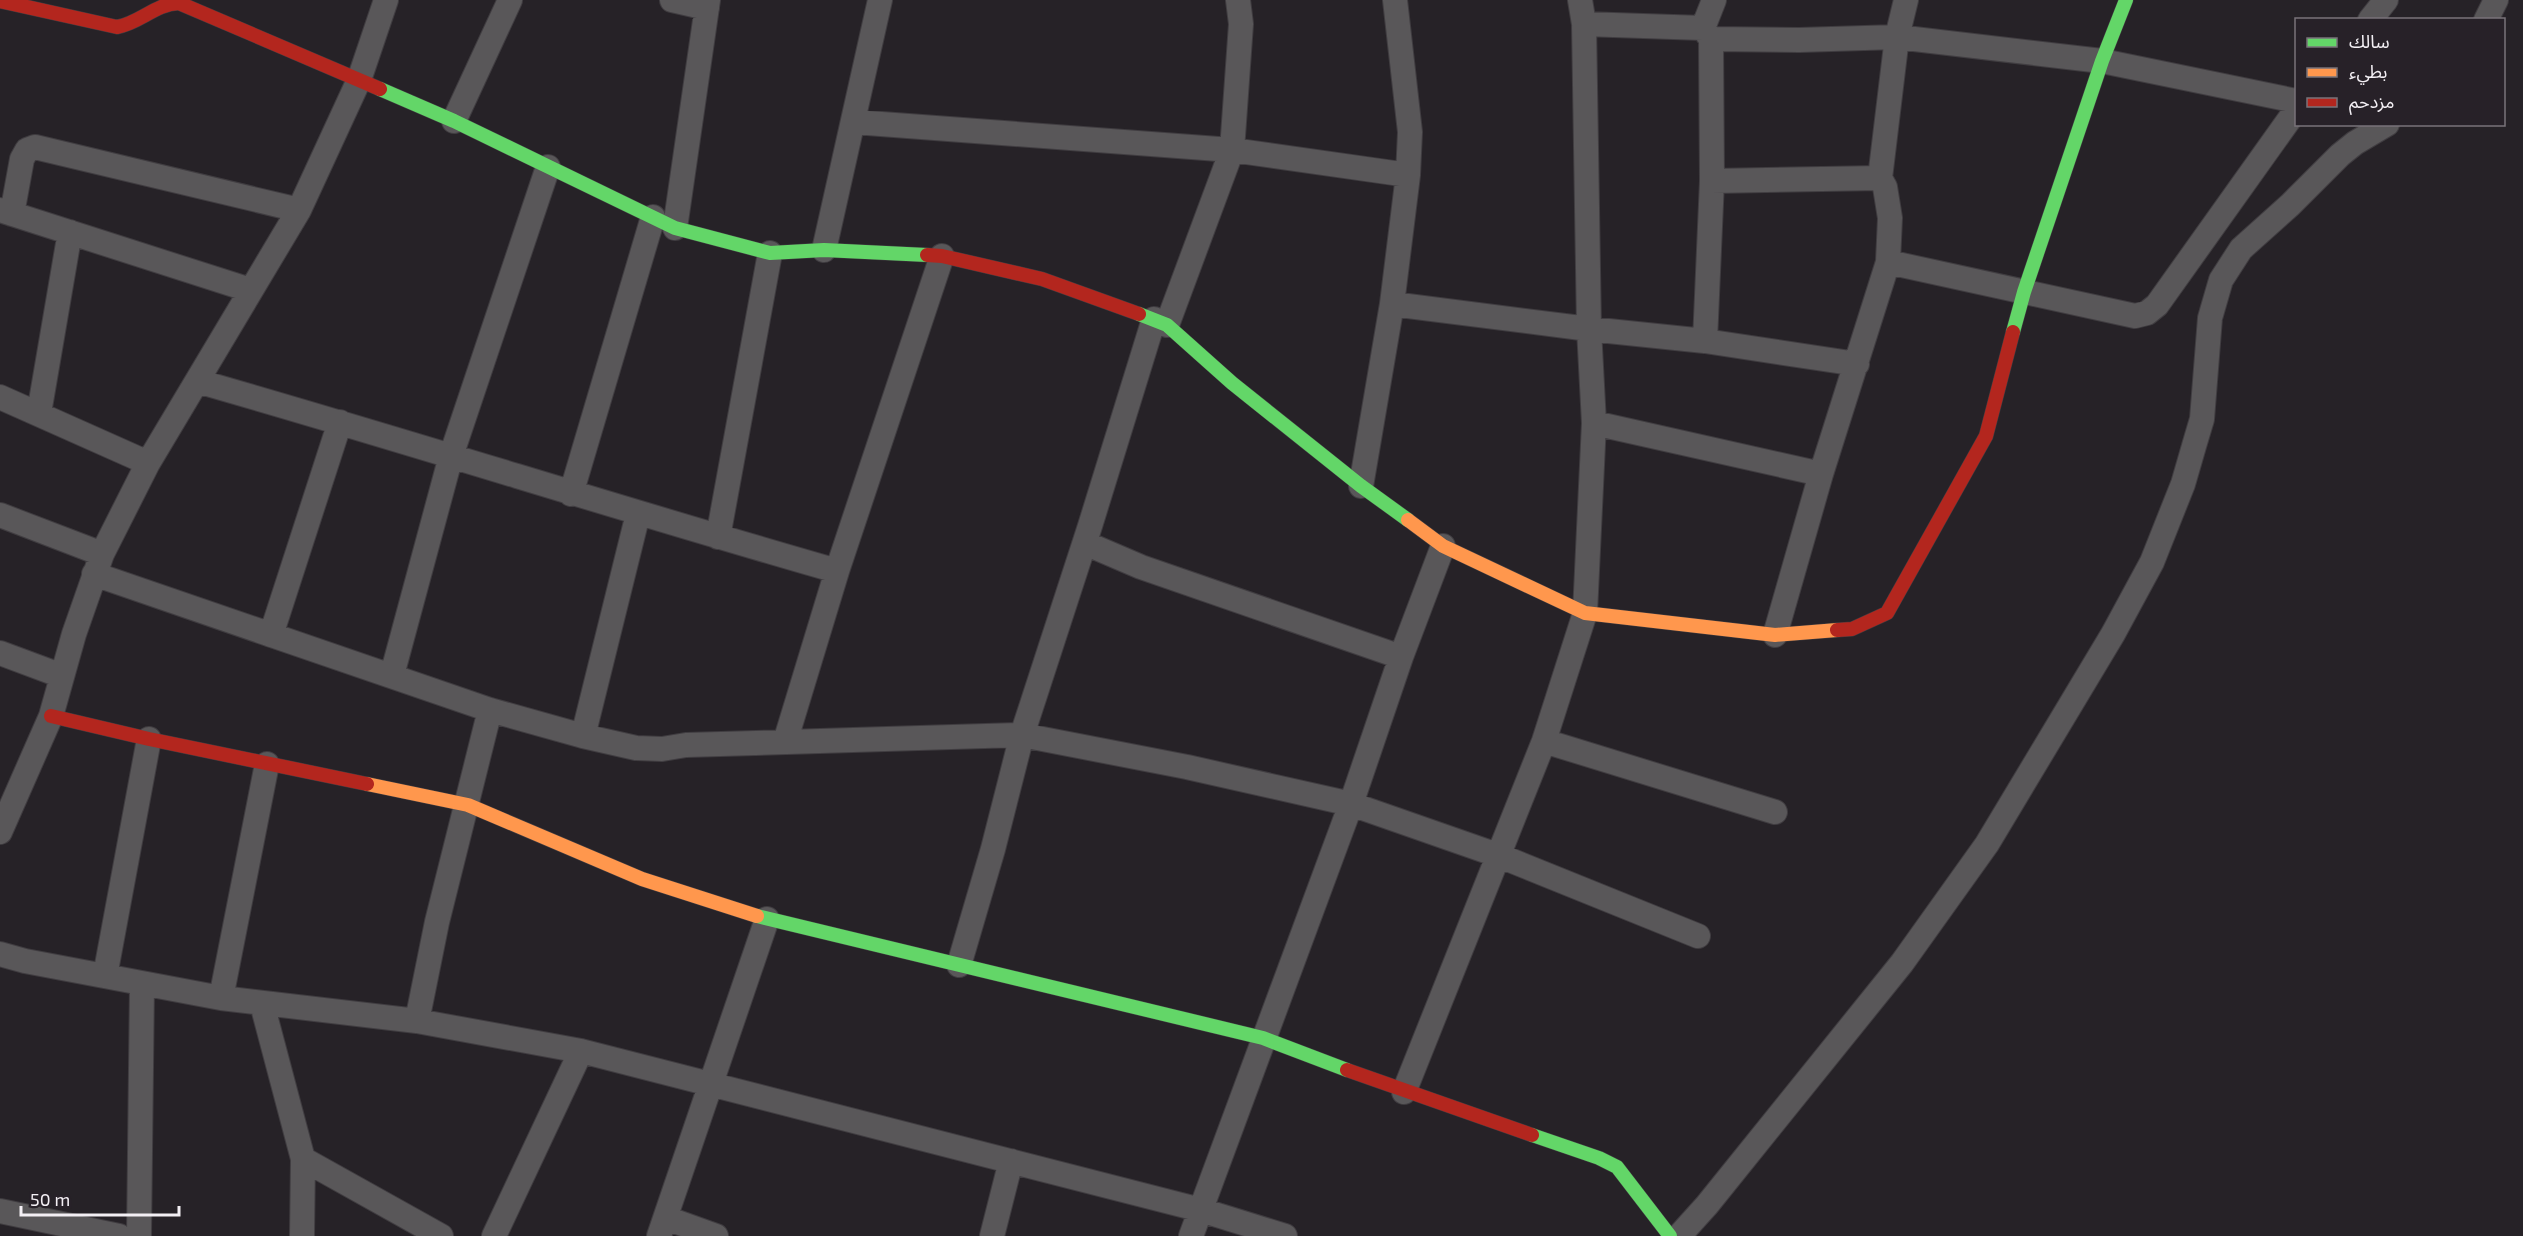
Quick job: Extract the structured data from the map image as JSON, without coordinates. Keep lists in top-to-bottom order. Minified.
{"legend":["سالك","بطيء","مزدحم"],"scale_bar":"50 m"}
